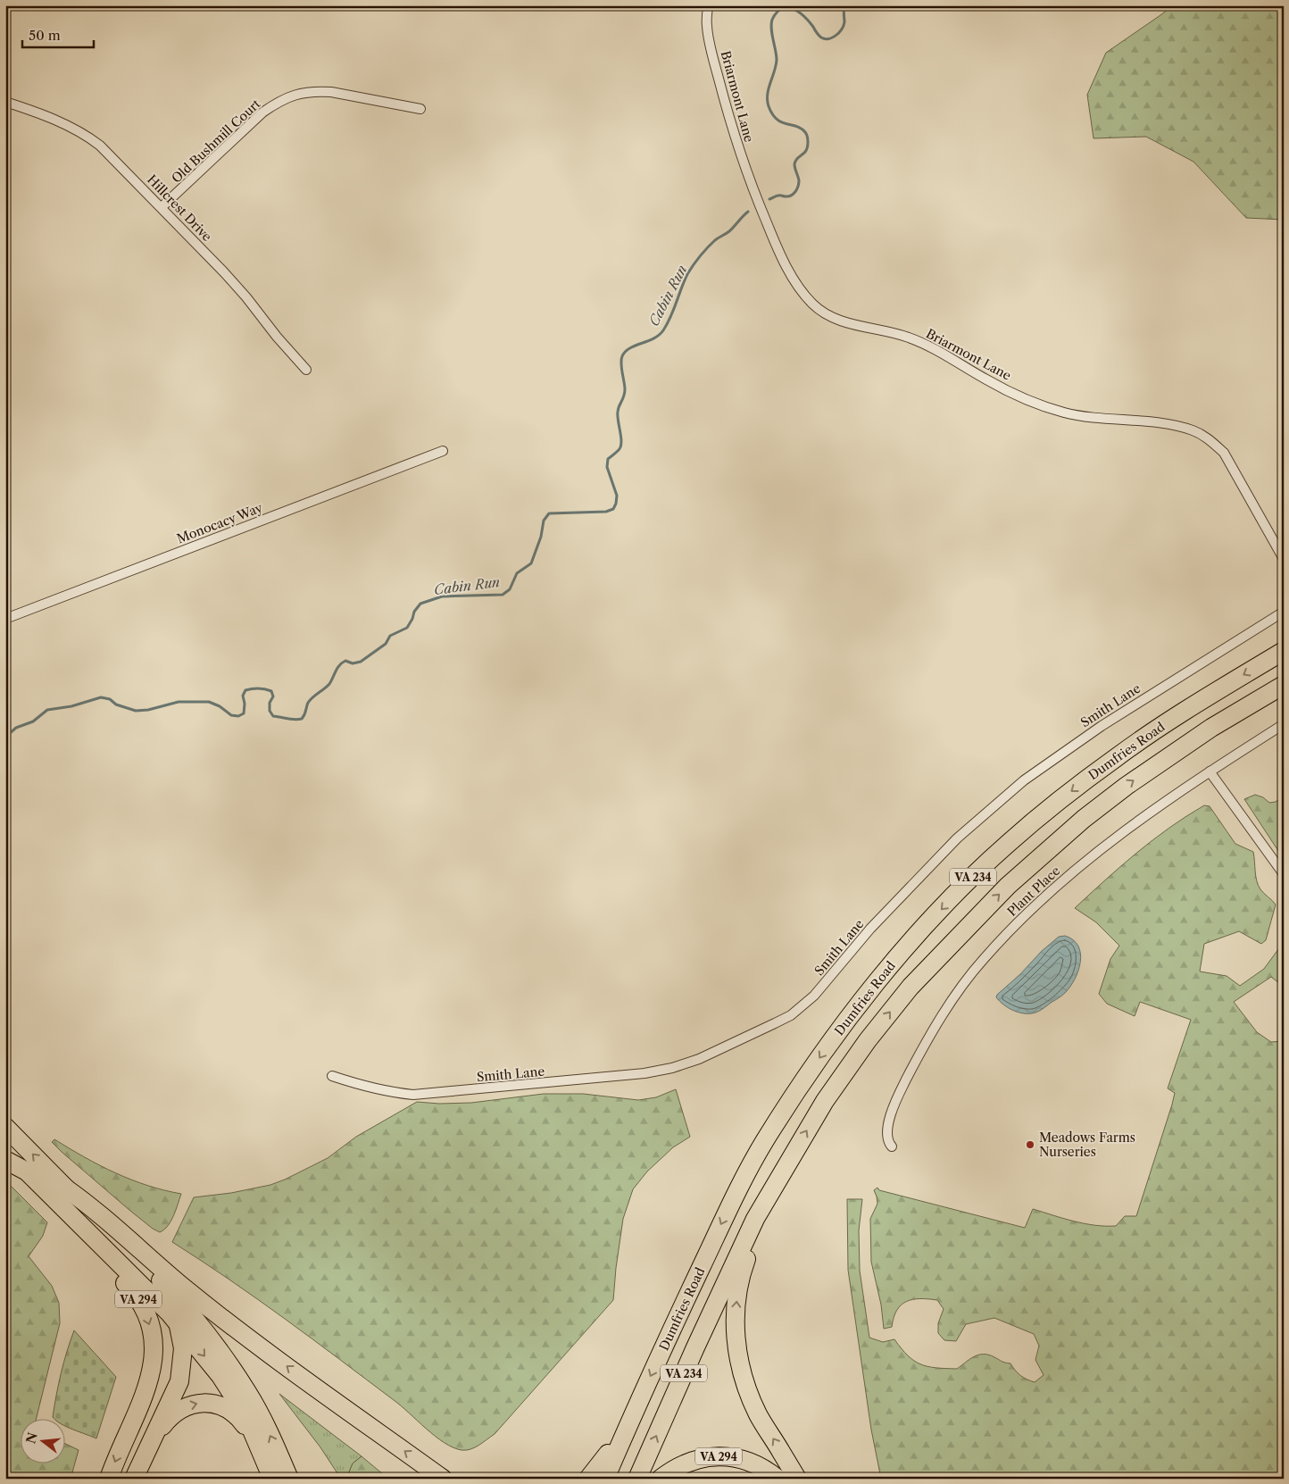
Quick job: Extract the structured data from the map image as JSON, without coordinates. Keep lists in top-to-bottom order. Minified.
{"streets":{"highway":["Dumfries Road","VA 234","VA 294"],"street":["Briarmont Lane","Old Bushmill Court","Hillcrest Drive","Monocacy Way","Smith Lane","Plant Place"]},"crossings":[["Old Bushmill Court","Hillcrest Drive"]],"water":["Cabin Run"],"places":["Meadows Farms Nurseries"],"scale_bar":"50 m","north":"left"}
